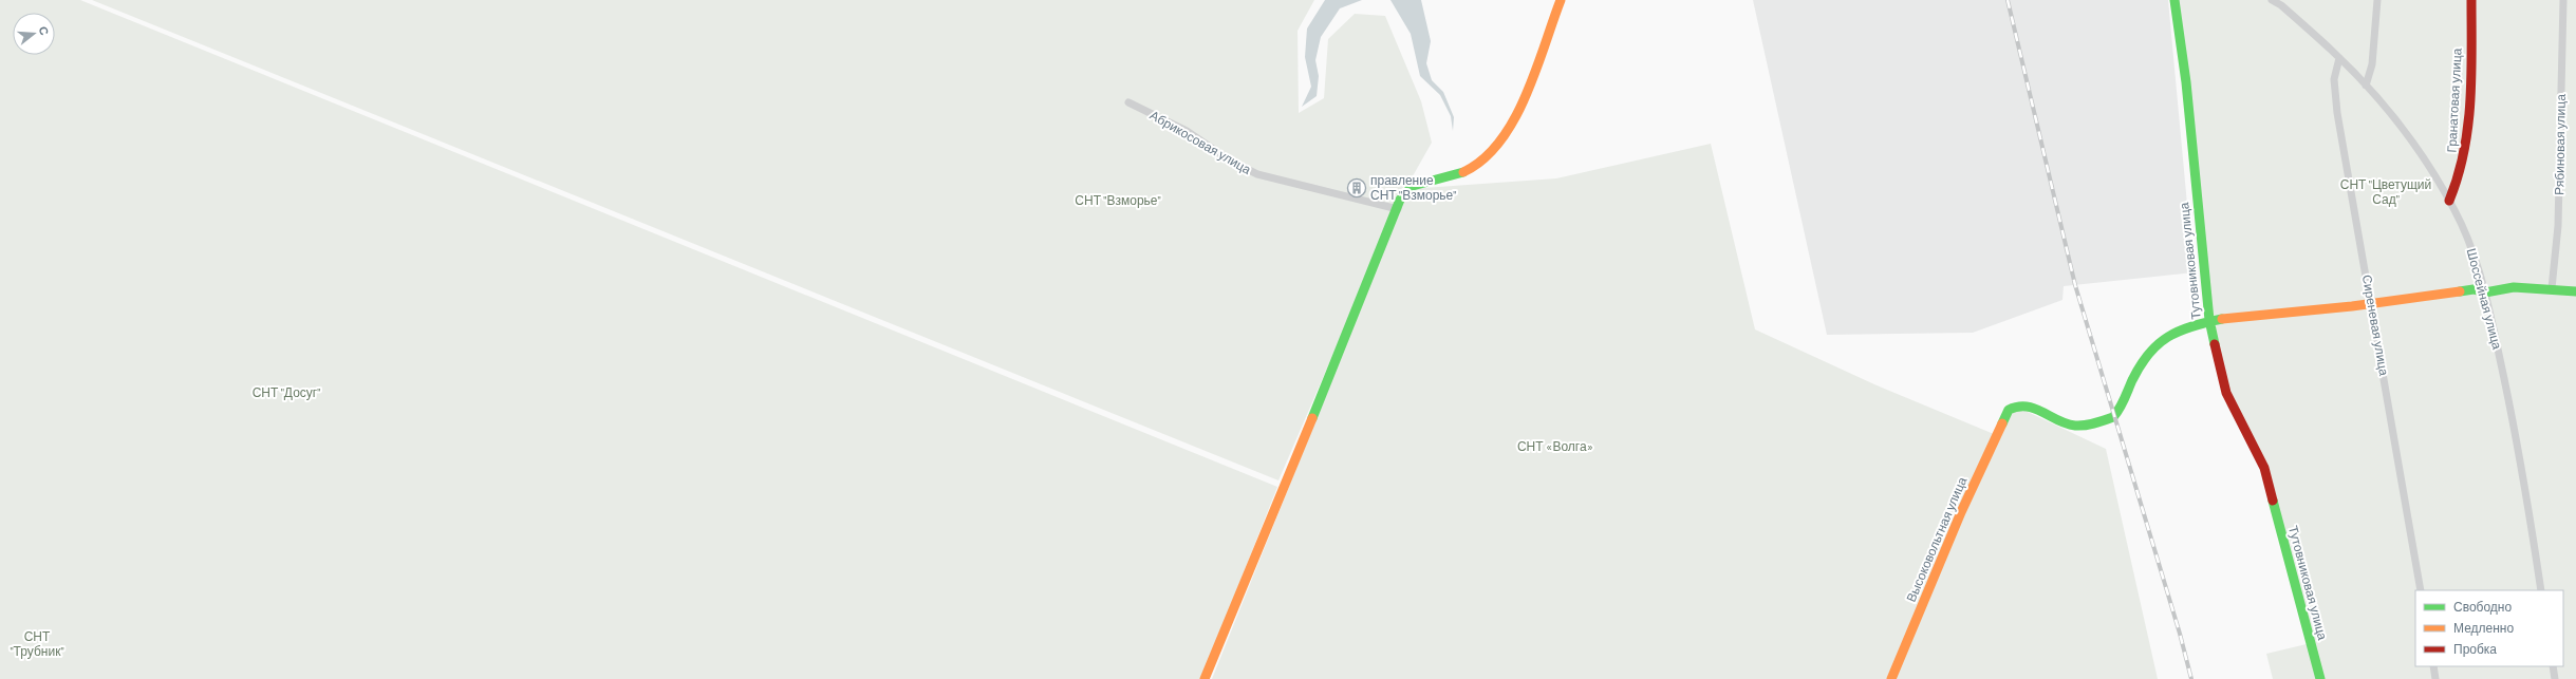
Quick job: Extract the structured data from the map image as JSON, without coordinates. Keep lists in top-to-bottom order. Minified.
{"streets":{"street":["Гранатовая улица","Абрикосовая улица","Рябиновая улица","Тутовниковая улица","Шоссейная улица","Сиреневая улица","Высоковольтная улица"]},"crossings":[["Гранатовая улица","Шоссейная улица"],["Тутовниковая улица","Высоковольтная улица"],["Шоссейная улица","Сиреневая улица"]],"parks":["СНТ \"Цветущий Сад\"","СНТ \"Взморье\"","СНТ \"Досуг\"","СНТ «Волга»","СНТ \"Трубник\""],"places":{"building":["правление СНТ \"Взморье\""]},"legend":["Свободно","Медленно","Пробка"],"north":"right"}
